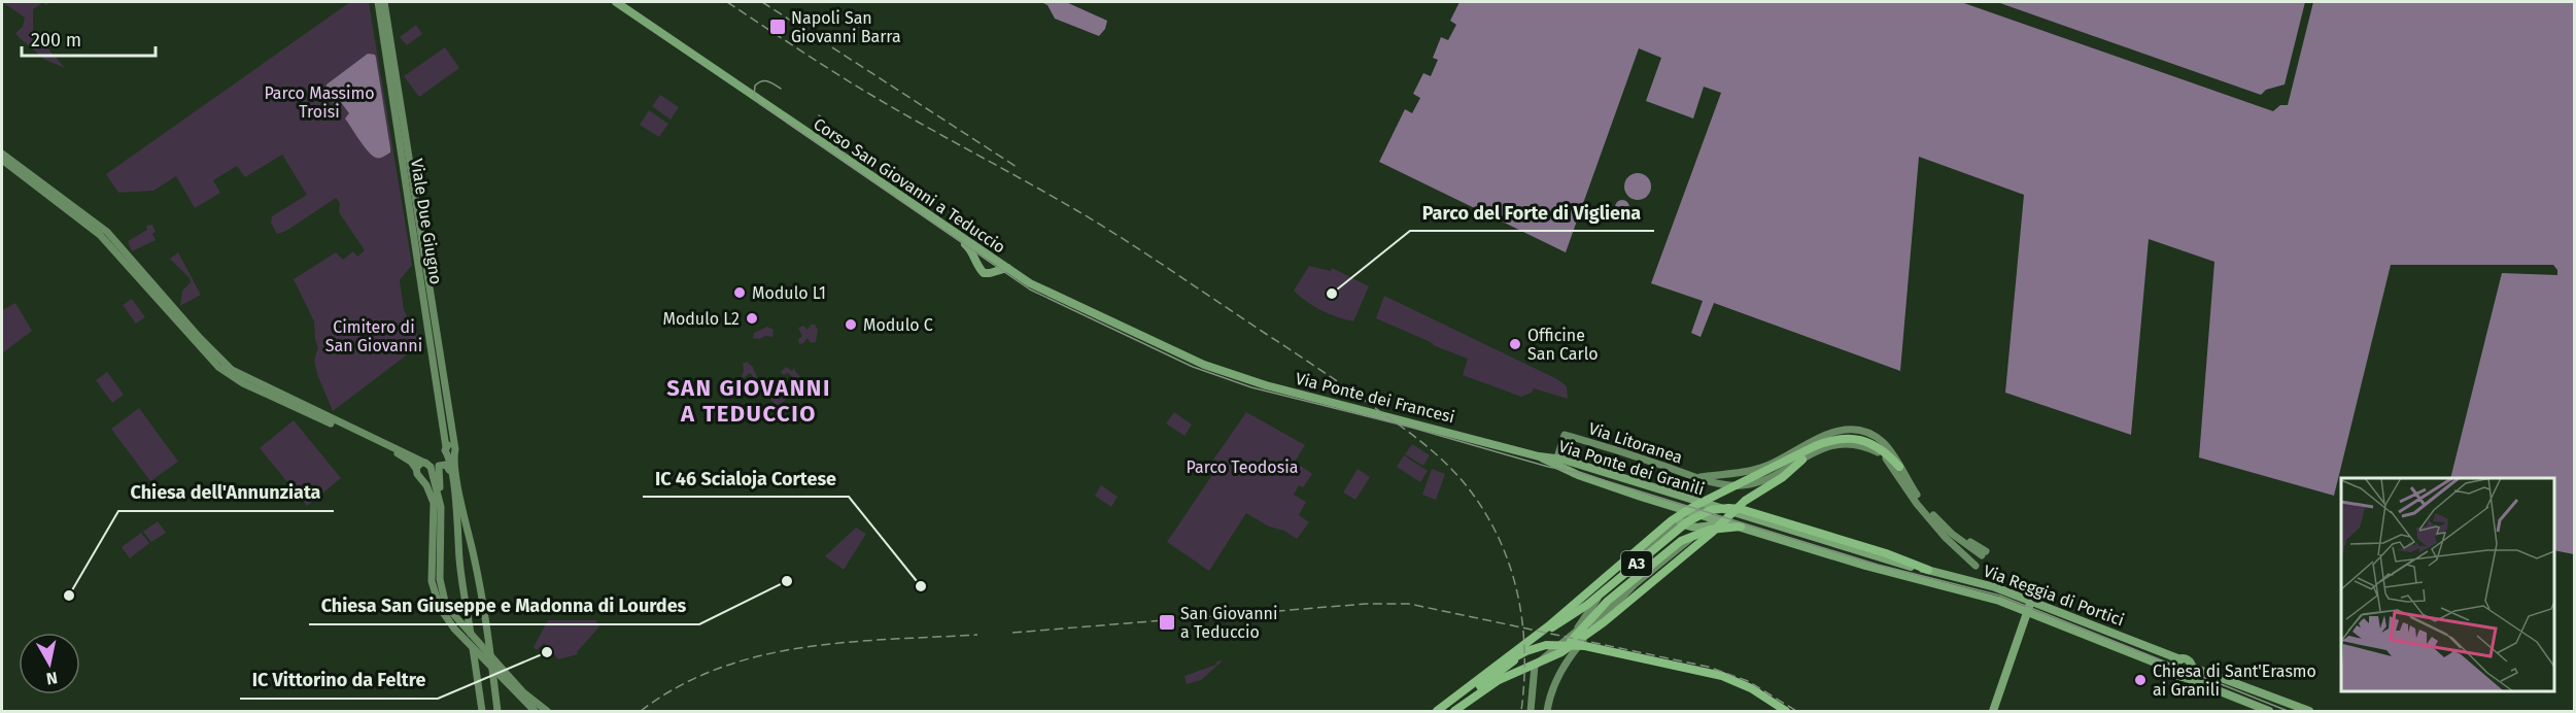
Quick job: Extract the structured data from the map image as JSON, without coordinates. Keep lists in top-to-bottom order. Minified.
{"streets":{"highway":["A3"],"main road":["Corso San Giovanni a Teduccio","Viale Due Giugno","Via Ponte dei Francesi","Via Litoranea","Via Ponte dei Granili","Via Reggia di Portici"]},"crossings":[["Corso San Giovanni a Teduccio","Via Ponte dei Francesi"],["Via Ponte dei Francesi","Via Ponte dei Granili"],["Via Litoranea","Via Ponte dei Granili"],["Via Litoranea","A3"],["Via Ponte dei Granili","A3"],["Via Ponte dei Granili","Via Reggia di Portici"],["A3","Via Reggia di Portici"]],"districts":["SAN GIOVANNI A TEDUCCIO"],"parks":["Parco Massimo Troisi","Cimitero di San Giovanni","Parco Teodosia"],"places":{"transit":["Napoli San Giovanni Barra","San Giovanni a Teduccio"],"other":["Modulo L1","Parco del Forte di Vigliena","Modulo L2","Modulo C","Officine San Carlo","Chiesa San Giuseppe e Madonna di Lourdes","IC 46 Scialoja Cortese","Chiesa dell'Annunziata","IC Vittorino da Feltre","Chiesa di Sant'Erasmo ai Granili"]},"scale_bar":"200 m","north":"bottom"}
